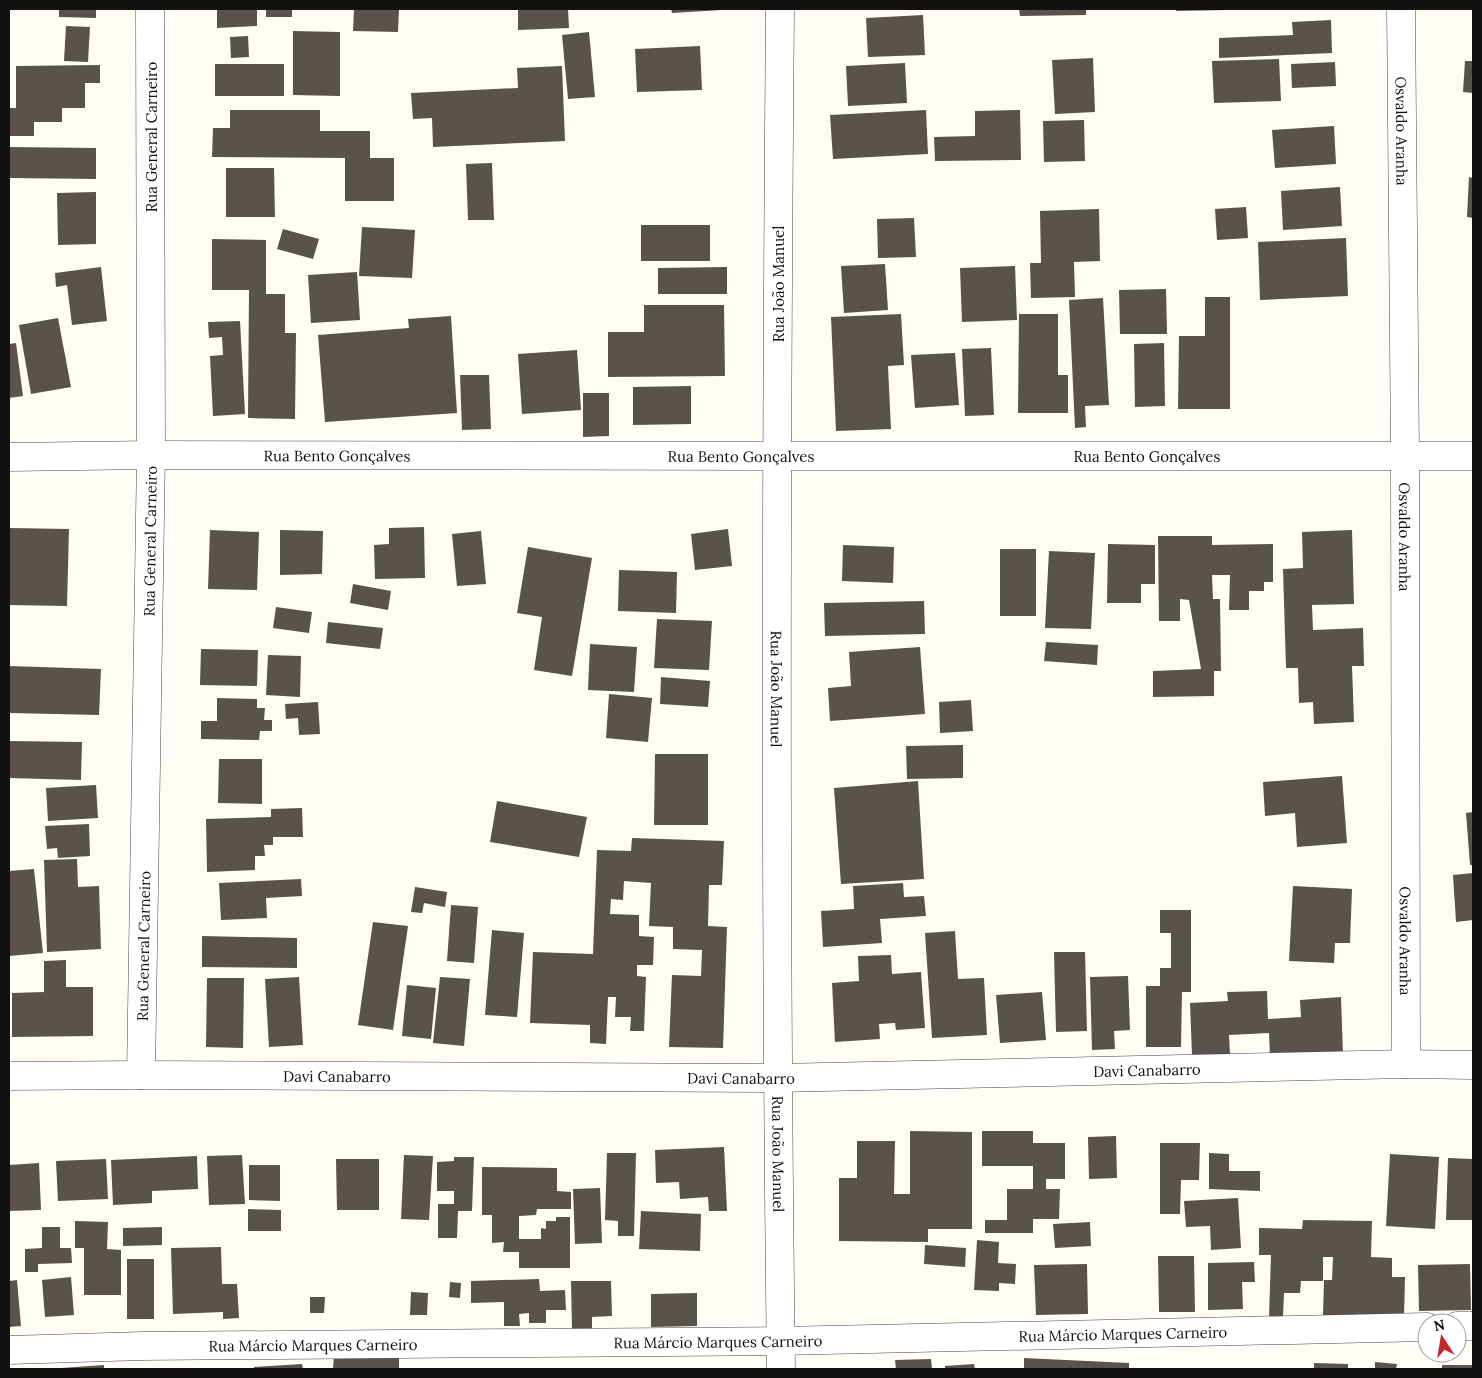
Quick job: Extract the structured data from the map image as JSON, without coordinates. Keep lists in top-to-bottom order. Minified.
{"streets":{"street":["Osvaldo Aranha","Rua General Carneiro","Rua João Manuel","Rua Bento Gonçalves","Davi Canabarro","Rua Márcio Marques Carneiro"]},"crossings":[["Osvaldo Aranha","Rua Bento Gonçalves"],["Osvaldo Aranha","Davi Canabarro"],["Rua General Carneiro","Rua Bento Gonçalves"],["Rua General Carneiro","Davi Canabarro"],["Rua João Manuel","Rua Bento Gonçalves"],["Rua João Manuel","Davi Canabarro"],["Rua João Manuel","Rua Márcio Marques Carneiro"]],"north":"top"}
